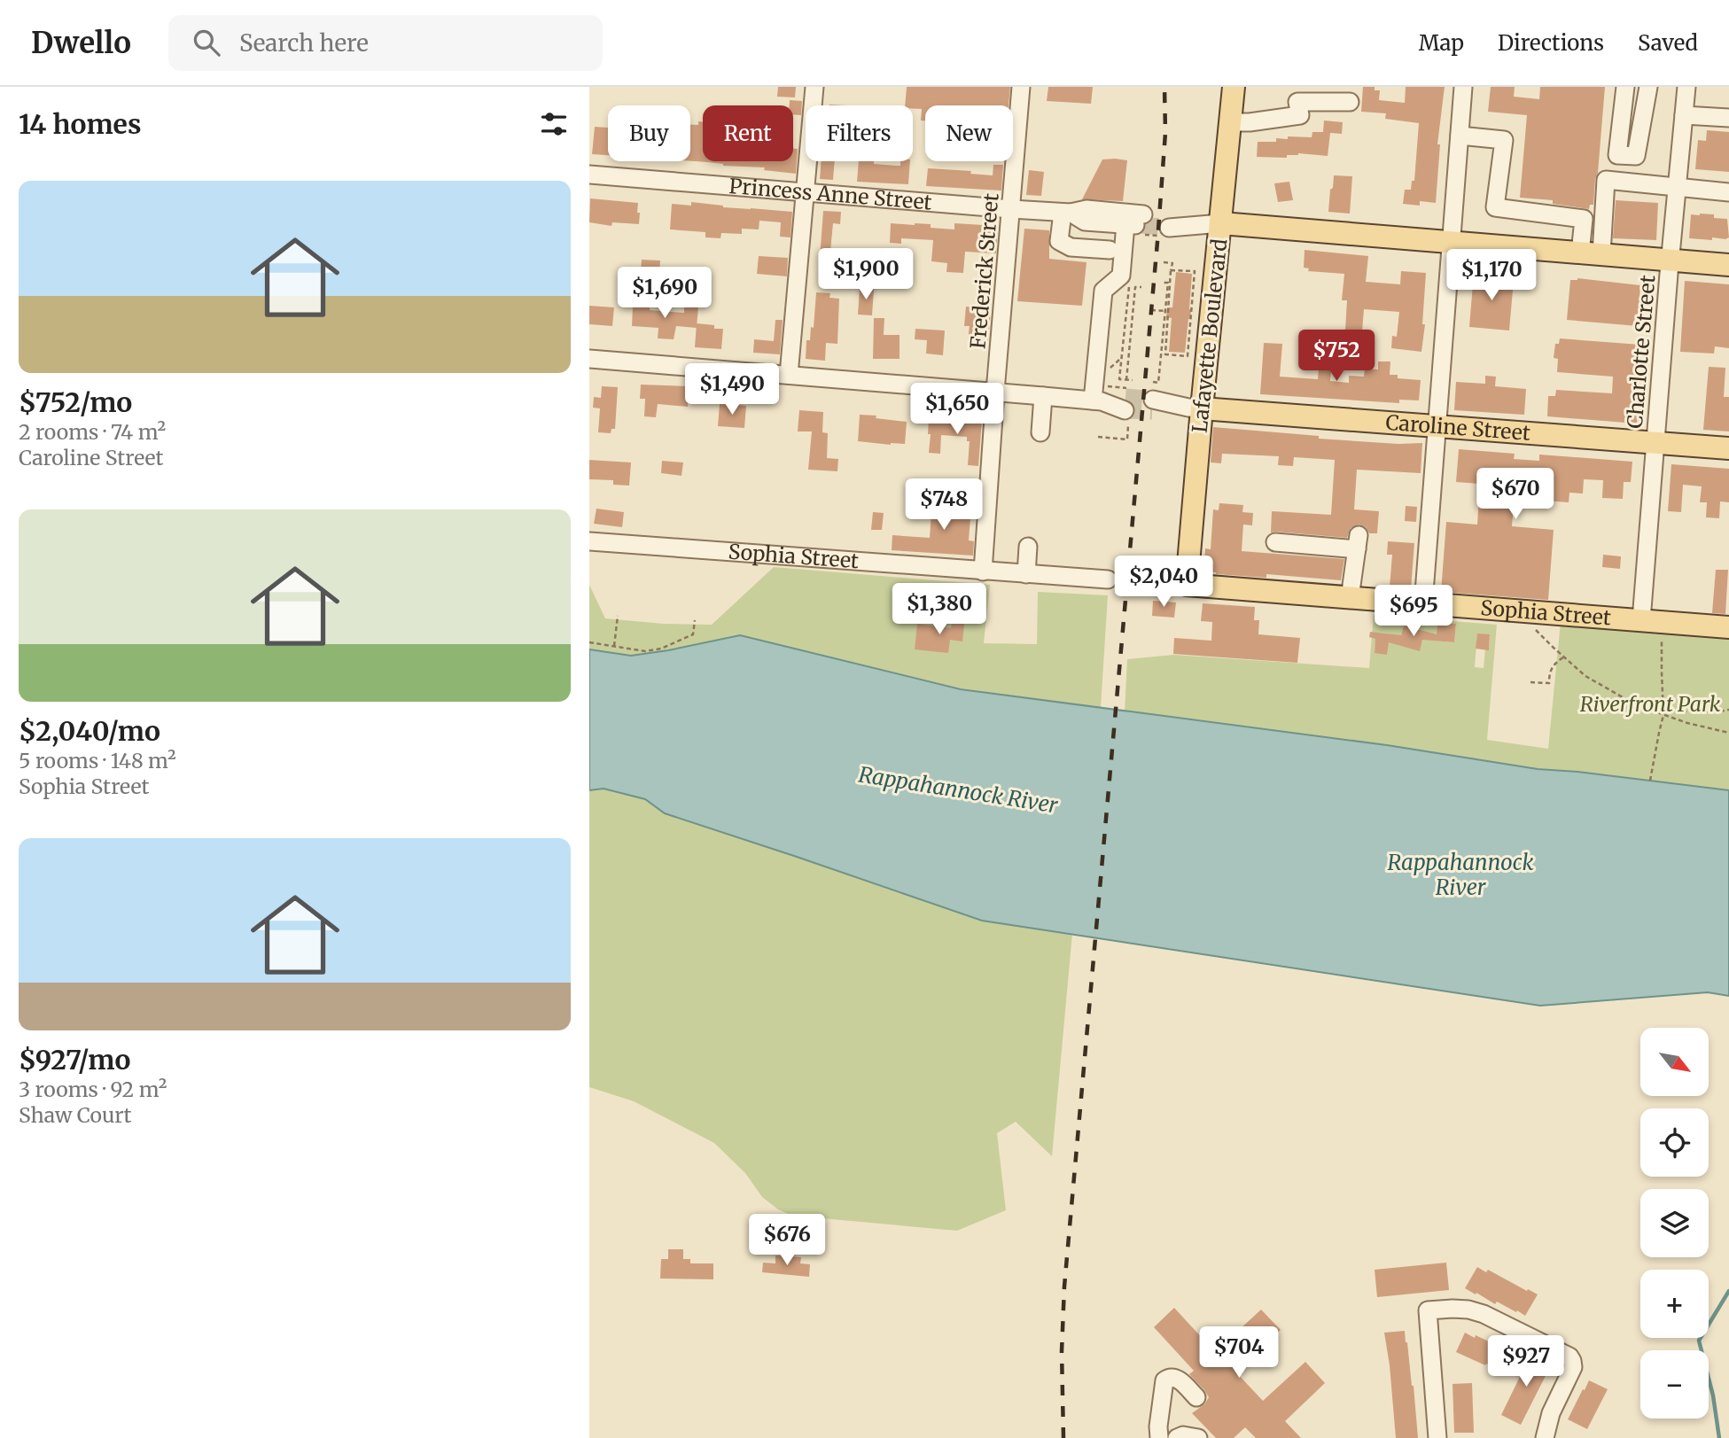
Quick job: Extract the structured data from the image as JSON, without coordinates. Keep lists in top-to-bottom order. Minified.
{"streets":{"main road":["Lafayette Boulevard","Caroline Street","Sophia Street"],"street":["Princess Anne Street","Frederick Street","Charlotte Street"]},"crossings":[["Princess Anne Street","Frederick Street"],["Frederick Street","Sophia Street"],["Lafayette Boulevard","Caroline Street"],["Lafayette Boulevard","Sophia Street"],["Charlotte Street","Caroline Street"],["Charlotte Street","Sophia Street"]],"water":["Rappahannock River"],"parks":["Riverfront Park"],"north":"bottom right","page":{"header":"Dwello","search":"Search here","nav":["Map","Directions","Saved"],"heading":"14 homes","chip":["Buy","Rent","Filters","New"],"list":[{"name":"$752/mo","note":"2 rooms · 74 m² · Caroline Street"},{"name":"$2,040/mo","note":"5 rooms · 148 m² · Sophia Street"},{"name":"$927/mo","note":"3 rooms · 92 m² · Shaw Court"}],"price":["$1,900","$1,170","$1,690","$752","$1,490","$1,650","$670","$748","$2,040","$1,380","$695","$676","$704","$927"],"map_buttons":["+","−"]}}
